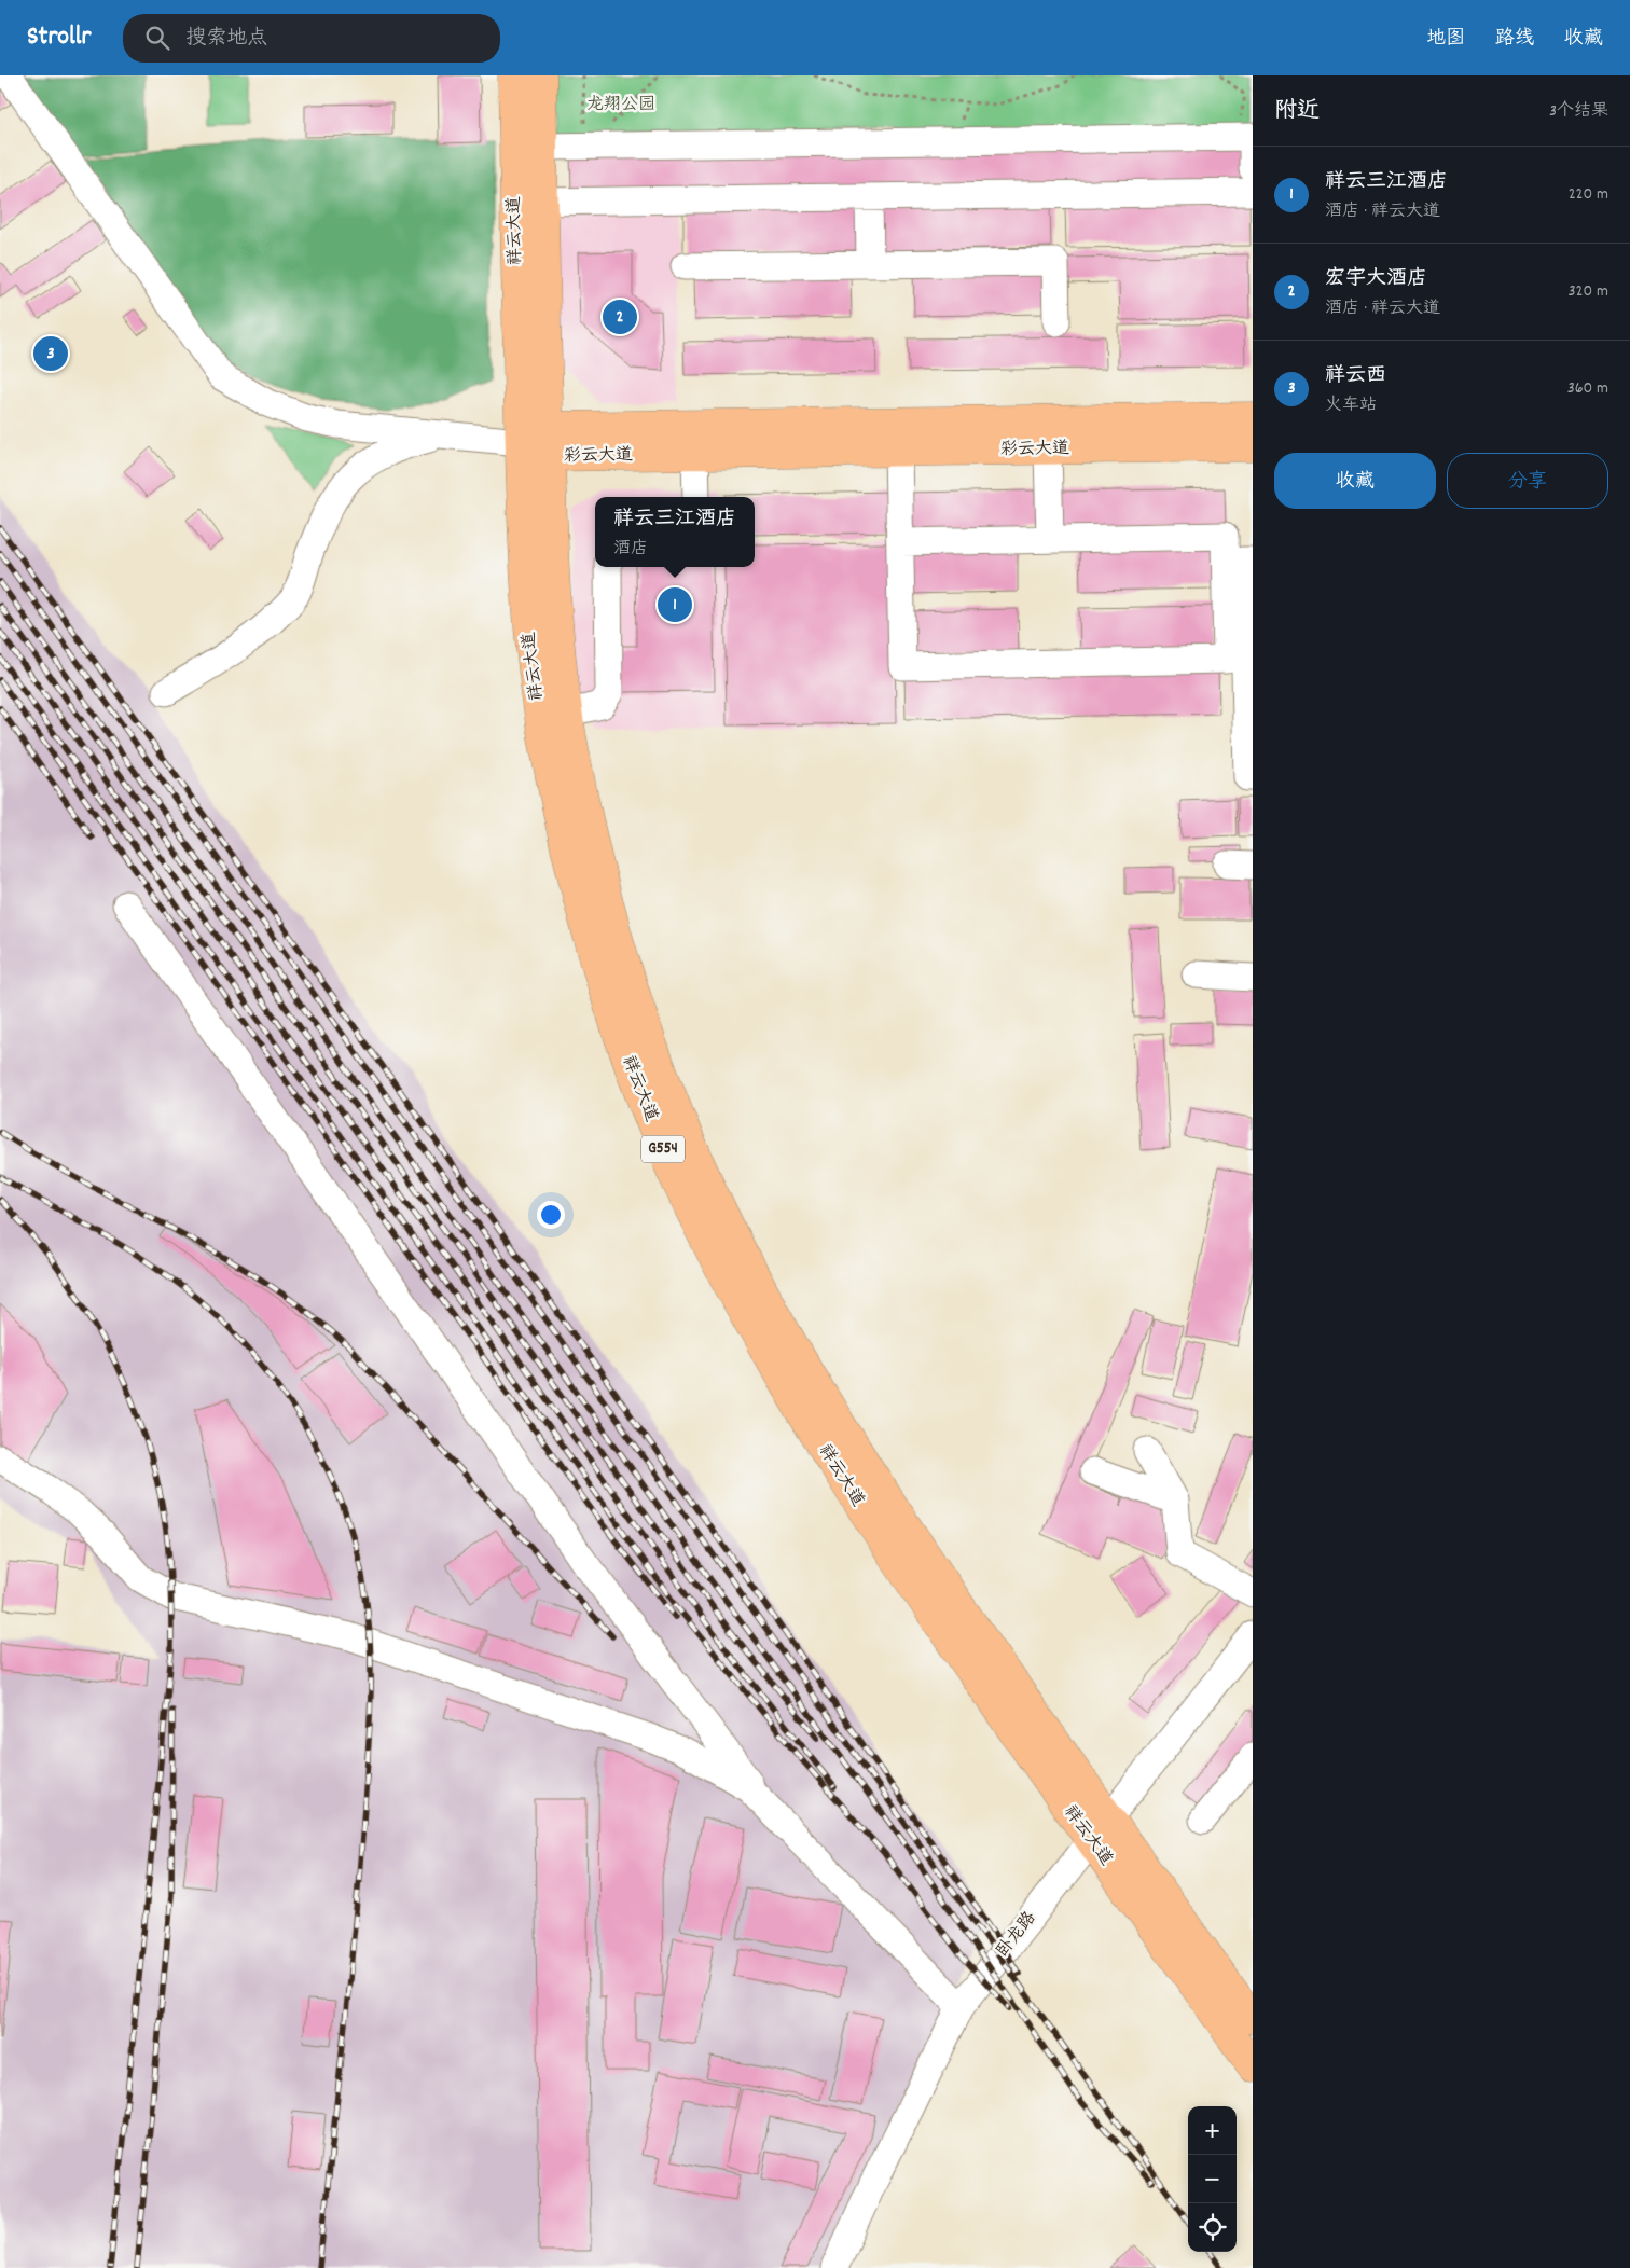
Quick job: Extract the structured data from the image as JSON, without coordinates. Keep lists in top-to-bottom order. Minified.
{"streets":{"main road":["祥云大道","彩云大道","G554"],"street":["卧龙路"]},"crossings":[["祥云大道","彩云大道"],["祥云大道","卧龙路"]],"parks":["龙翔公园"],"page":{"header":"Strollr","search":"搜索地点","nav":["地图","路线","收藏"],"heading":["附近","3个结果"],"list":[{"mark":"1","name":"祥云三江酒店","note":"酒店 · 祥云大道","value":"220 m"},{"mark":"2","name":"宏宇大酒店","note":"酒店 · 祥云大道","value":"320 m"},{"mark":"3","name":"祥云西","note":"火车站","value":"360 m"}],"pins":["2","3","1"],"buttons":["收藏","分享"],"popup":["祥云三江酒店","酒店"],"map_buttons":["+","−"]}}
